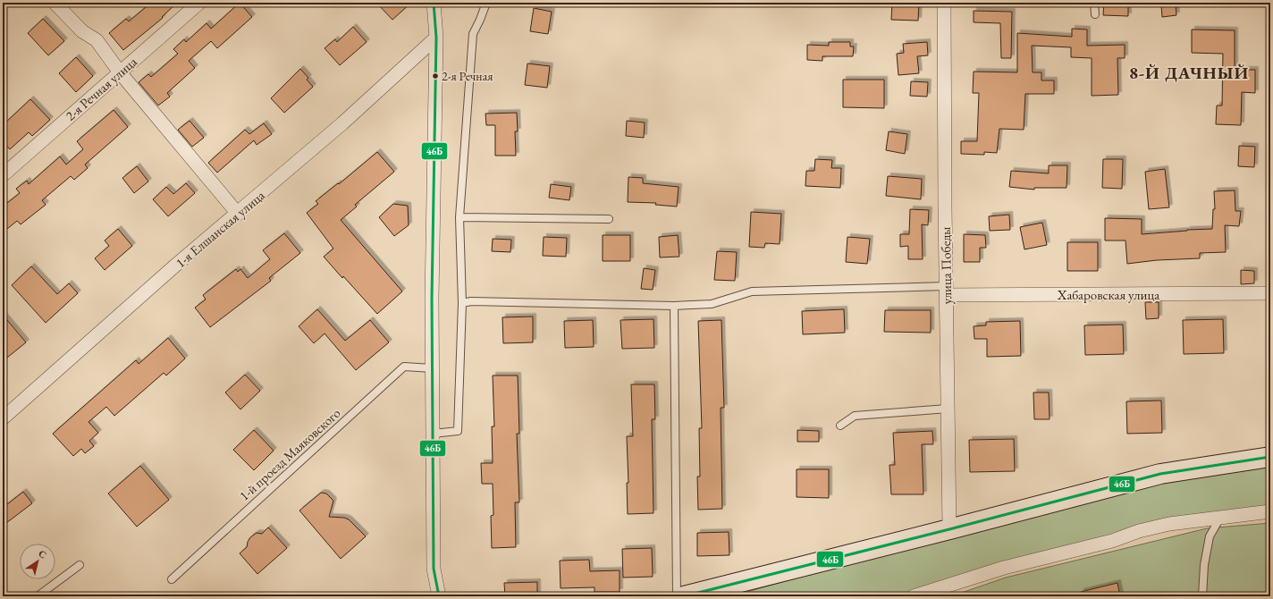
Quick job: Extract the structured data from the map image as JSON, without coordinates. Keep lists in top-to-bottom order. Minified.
{"streets":{"street":["2-я Речная улица","1-я Елшанская улица","улица Победы","Хабаровская улица"],"lane":["1-й проезд Маяковского"]},"crossings":[["улица Победы","Хабаровская улица"]],"districts":["8-Й ДАЧНЫЙ"],"places":["2-я Речная"],"lines":["transit line 46Б"],"north":"top right"}
